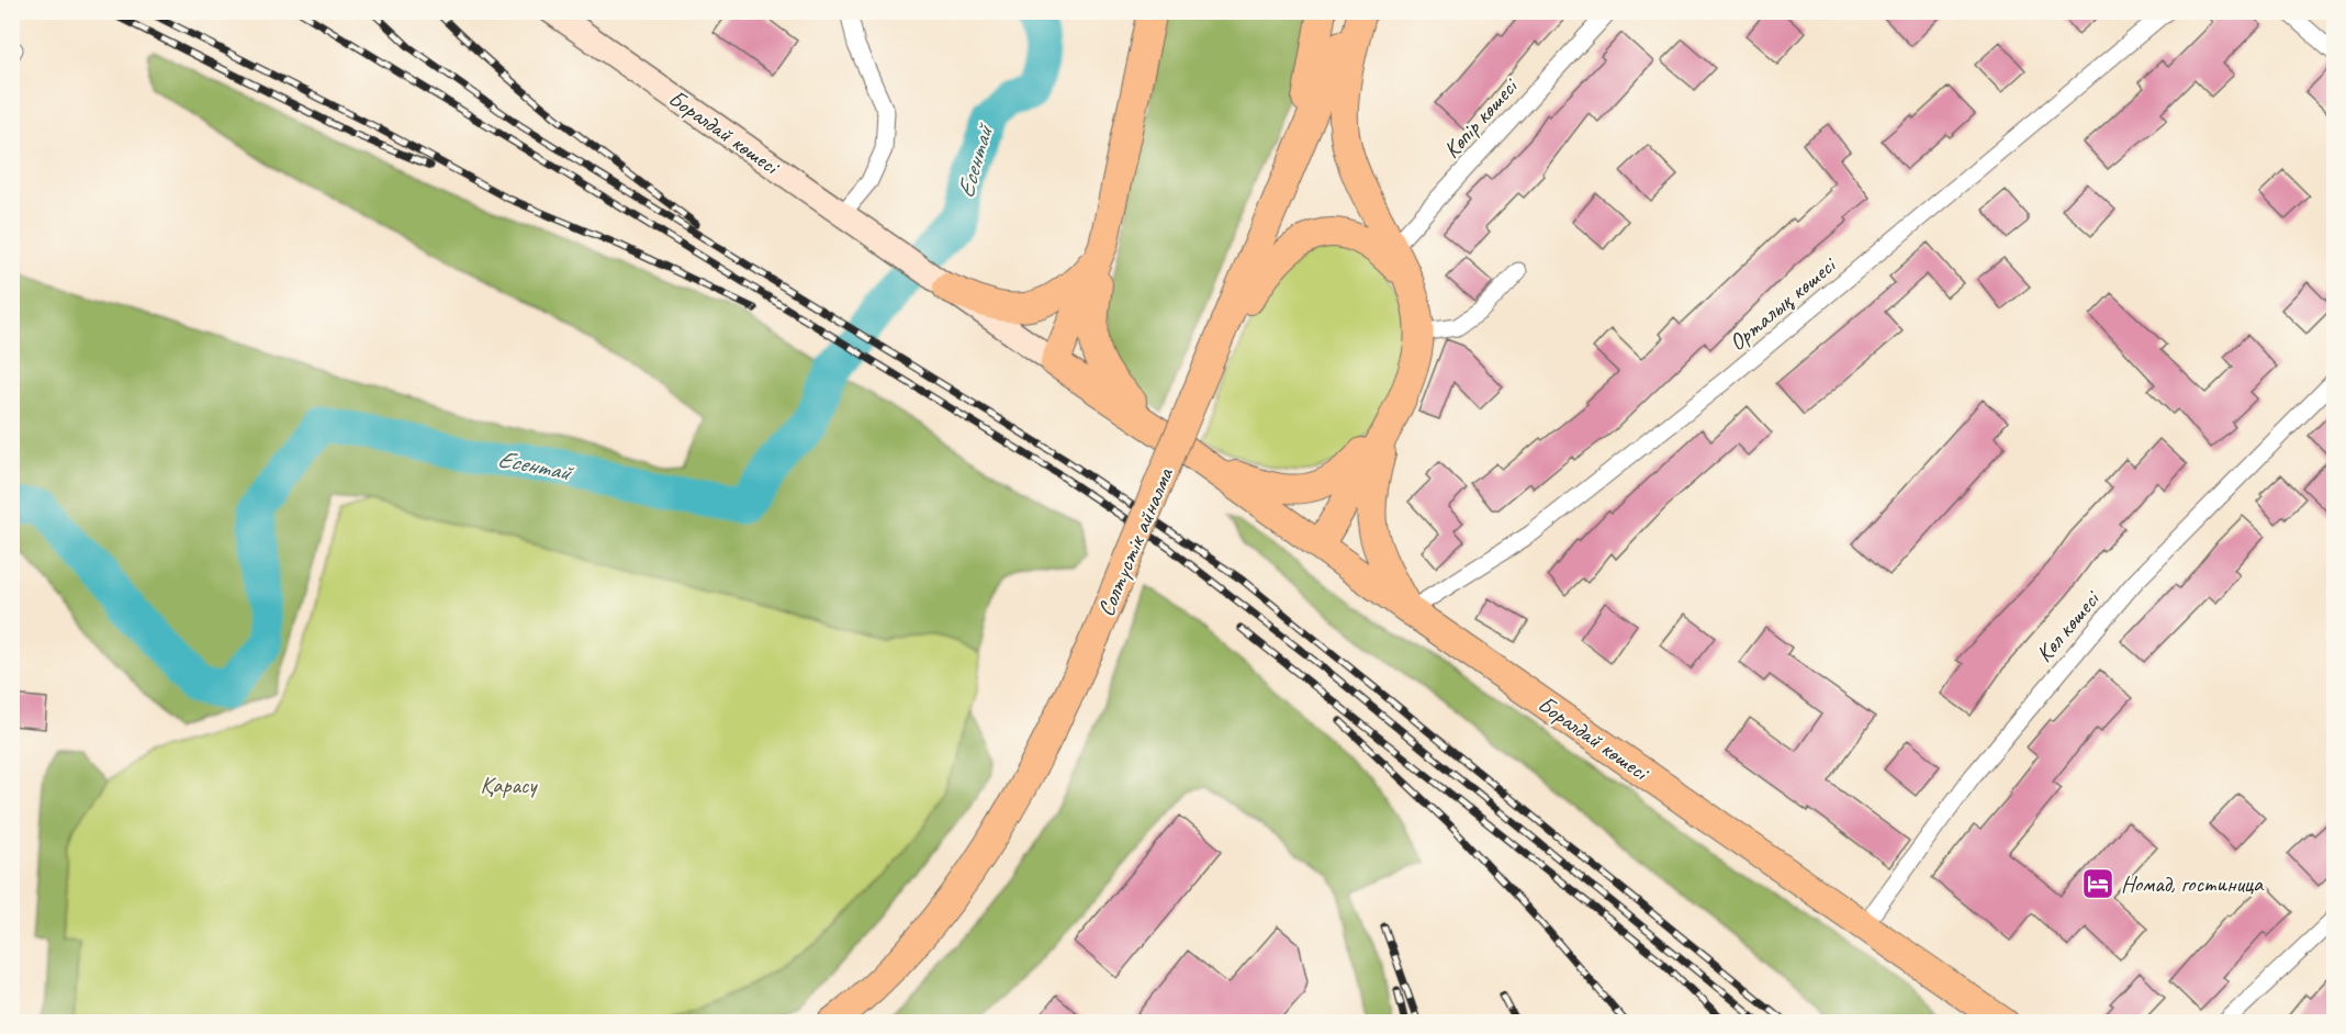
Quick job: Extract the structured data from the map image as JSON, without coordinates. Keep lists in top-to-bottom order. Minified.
{"streets":{"main road":["Боралдай көшесі","Солтүстік айналма"],"street":["Көпір көшесі","Орталық көшесі","Көл көшесі"]},"crossings":[["Боралдай көшесі","Орталық көшесі"],["Боралдай көшесі","Көл көшесі"]],"water":["Есентай"],"parks":["Қарасу"],"places":{"hotel":["Номад, гостиница"]}}
